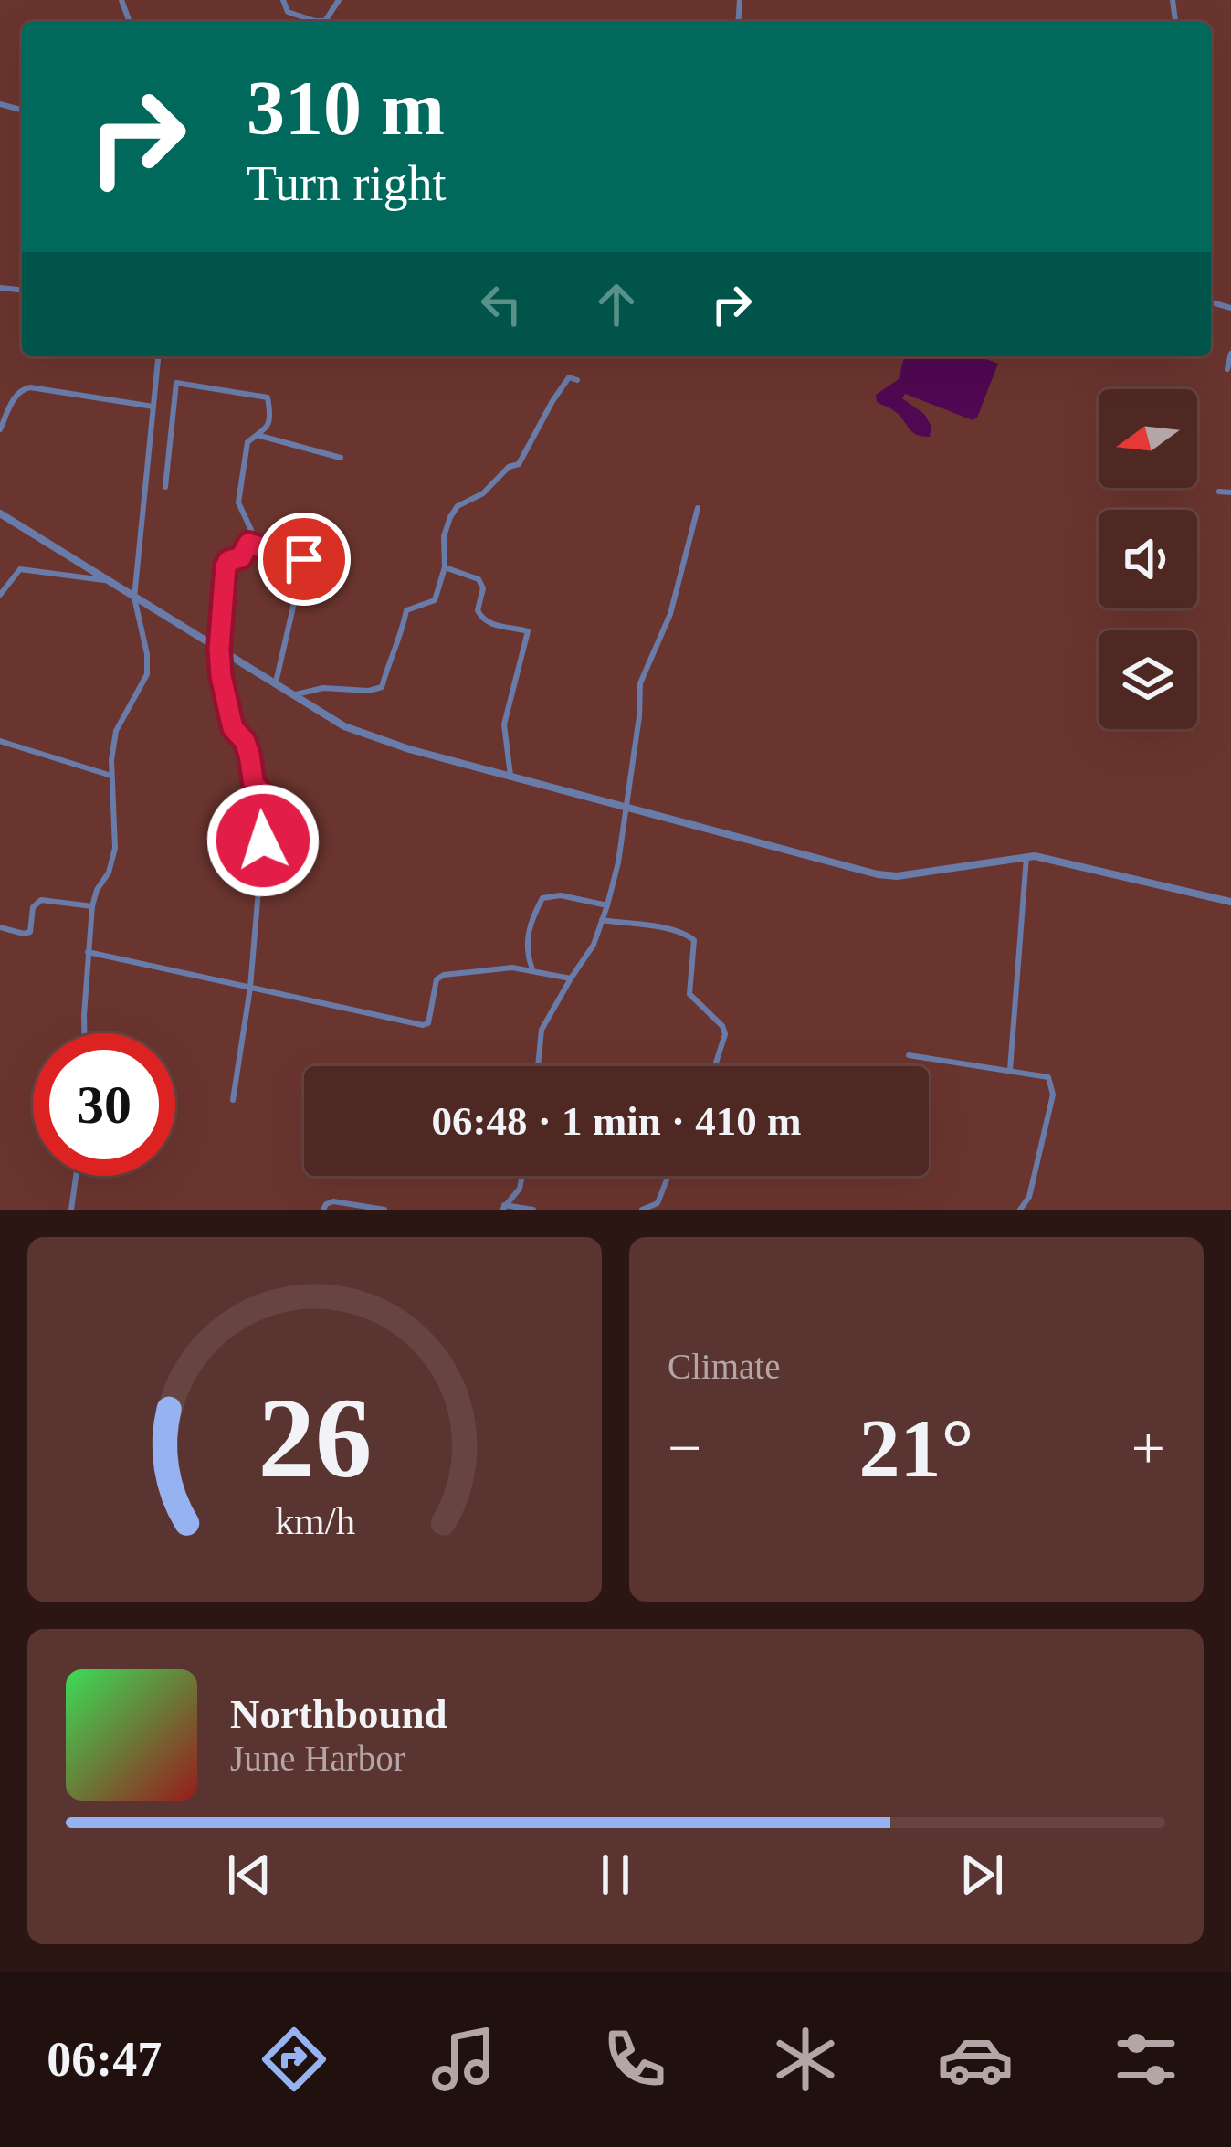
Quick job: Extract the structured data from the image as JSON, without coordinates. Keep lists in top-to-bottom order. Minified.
{"north":"left","page":{"turn":["310 m","Turn right"],"limit":"30","trip":"06:48 · 1 min · 410 m","tile":"Climate","heat":["−","21°","+"],"song":["Northbound","June Harbor"],"tabs":"06:47","gauge":["26","km/h"]}}
